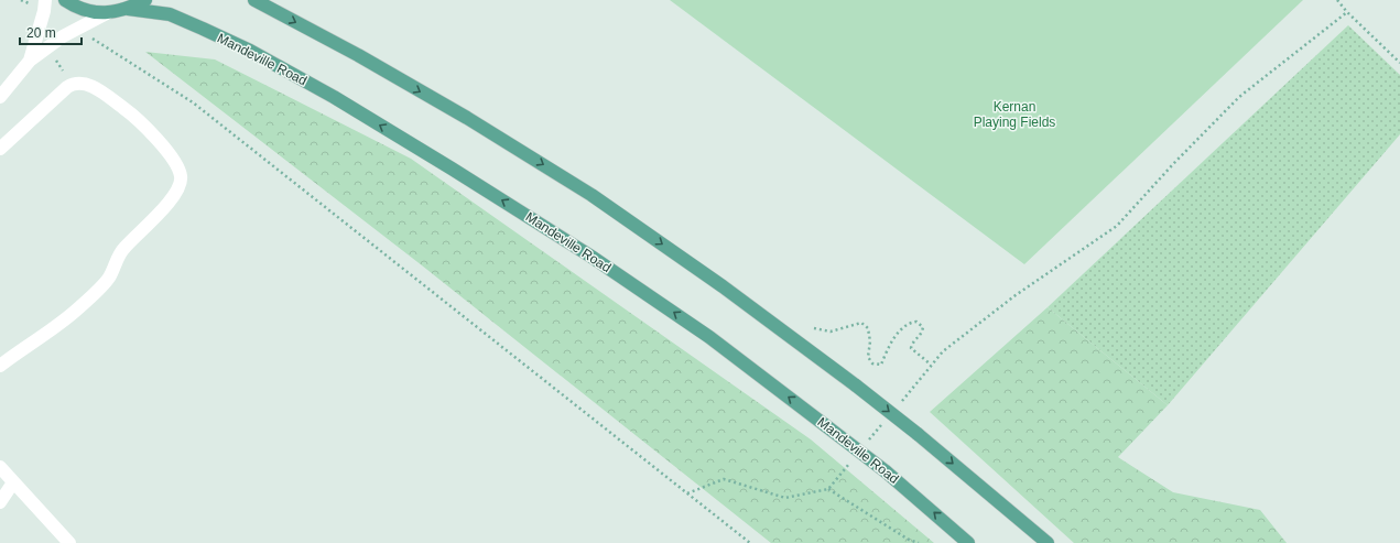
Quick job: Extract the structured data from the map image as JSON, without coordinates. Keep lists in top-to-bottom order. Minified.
{"streets":{"main road":["Mandeville Road"]},"parks":["Kernan Playing Fields"],"scale_bar":"20 m"}
